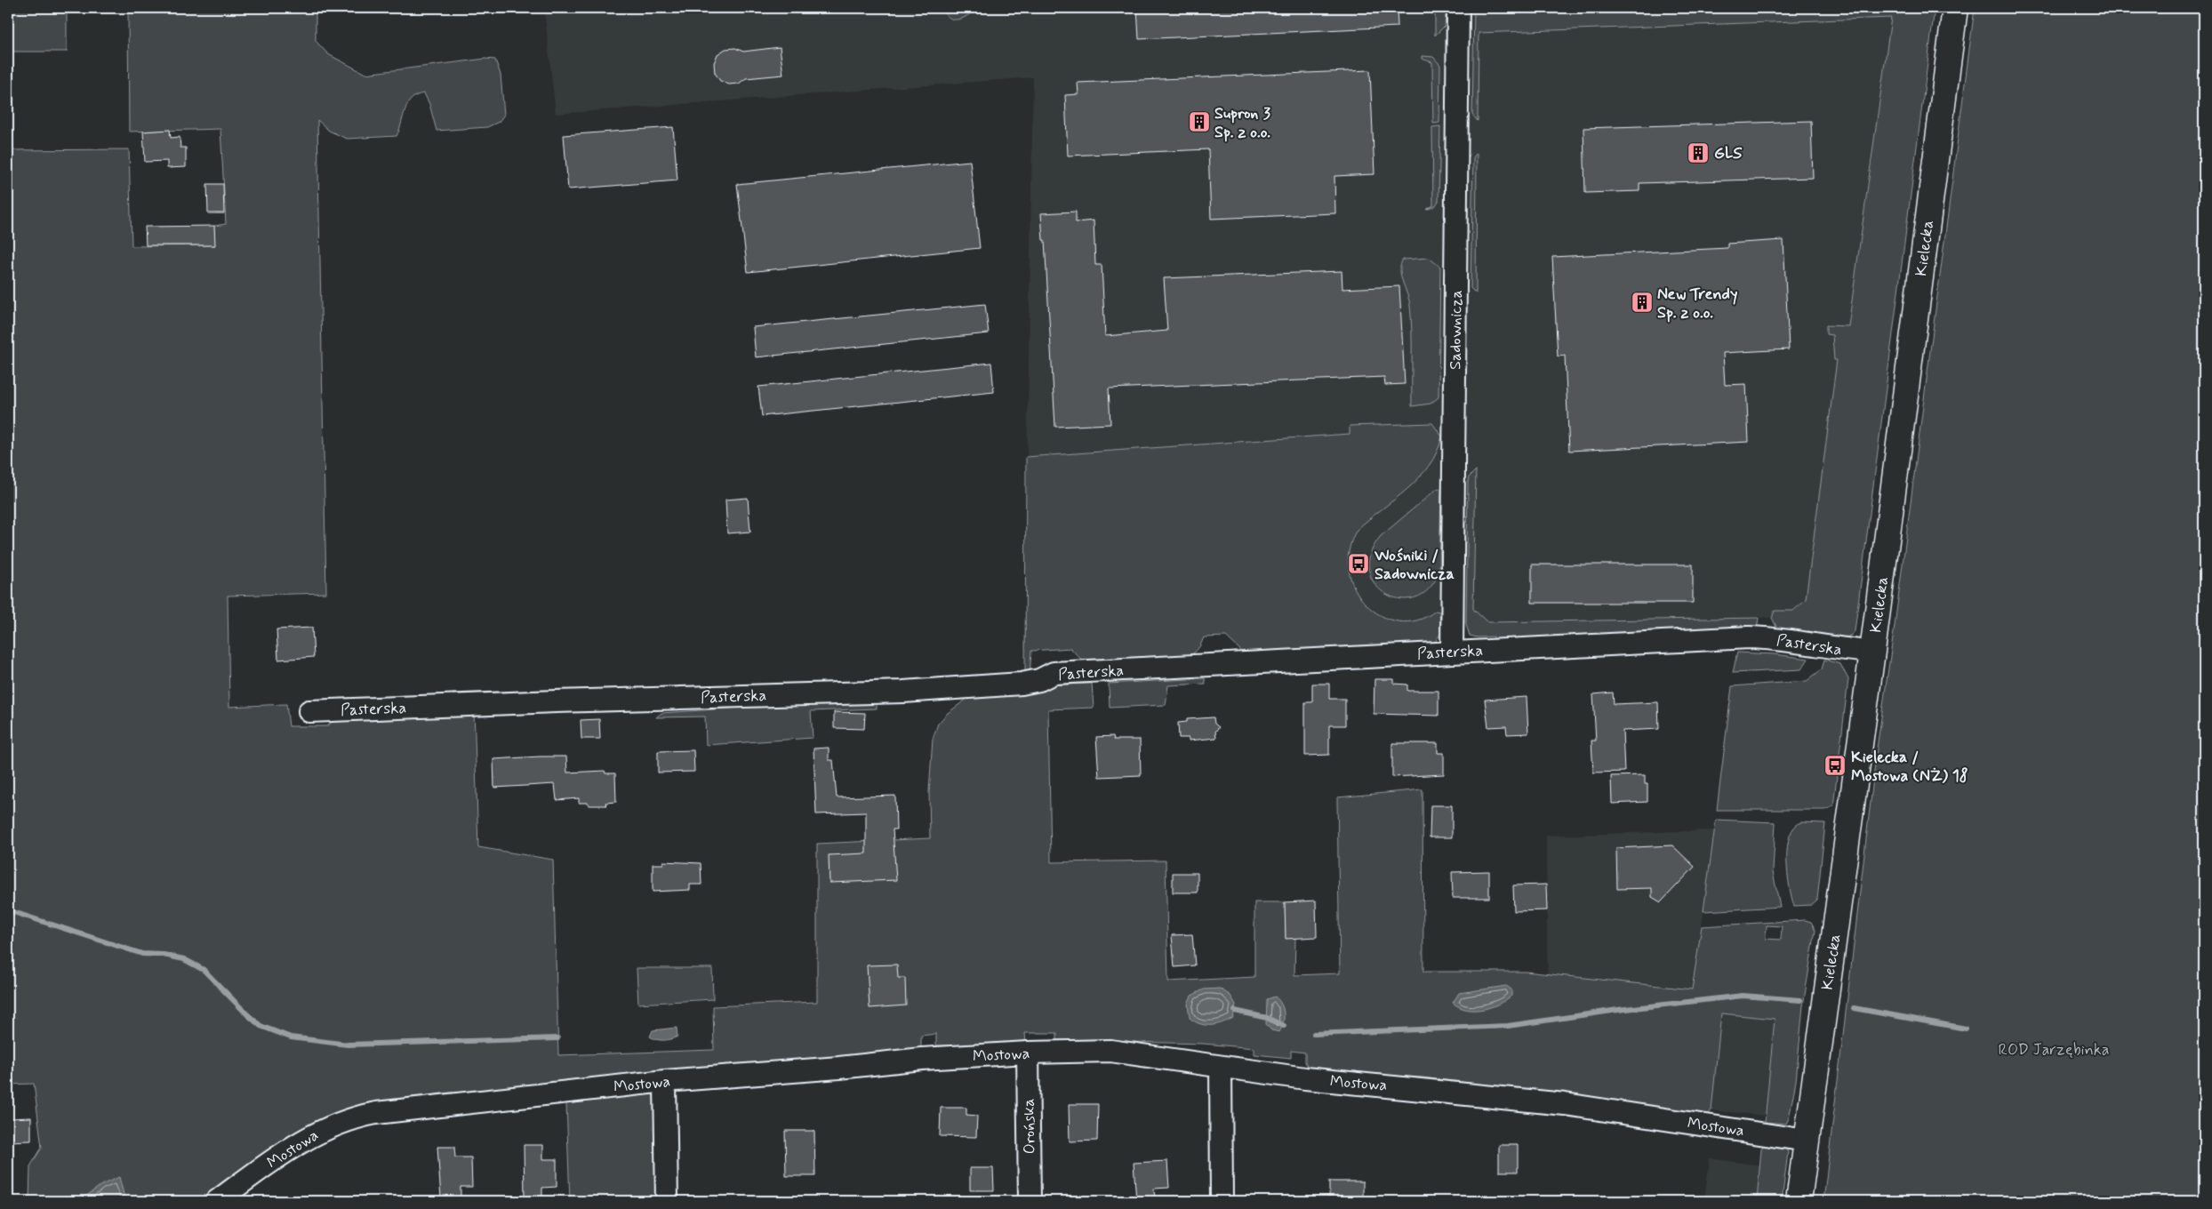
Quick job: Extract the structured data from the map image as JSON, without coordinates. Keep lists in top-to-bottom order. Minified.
{"streets":{"main road":["Kielecka"],"street":["Sadownicza","Pasterska","Mostowa","Orońska"]},"crossings":[["Kielecka","Pasterska"],["Kielecka","Mostowa"],["Sadownicza","Pasterska"],["Mostowa","Orońska"]],"parks":["ROD Jarzębinka"],"places":{"building":["Supron 3 Sp. z o.o.","GLS","New Trendy Sp. z o.o."],"bus stop":["Wośniki / Sadownicza","Kielecka / Mostowa (NŻ) 18"]}}
